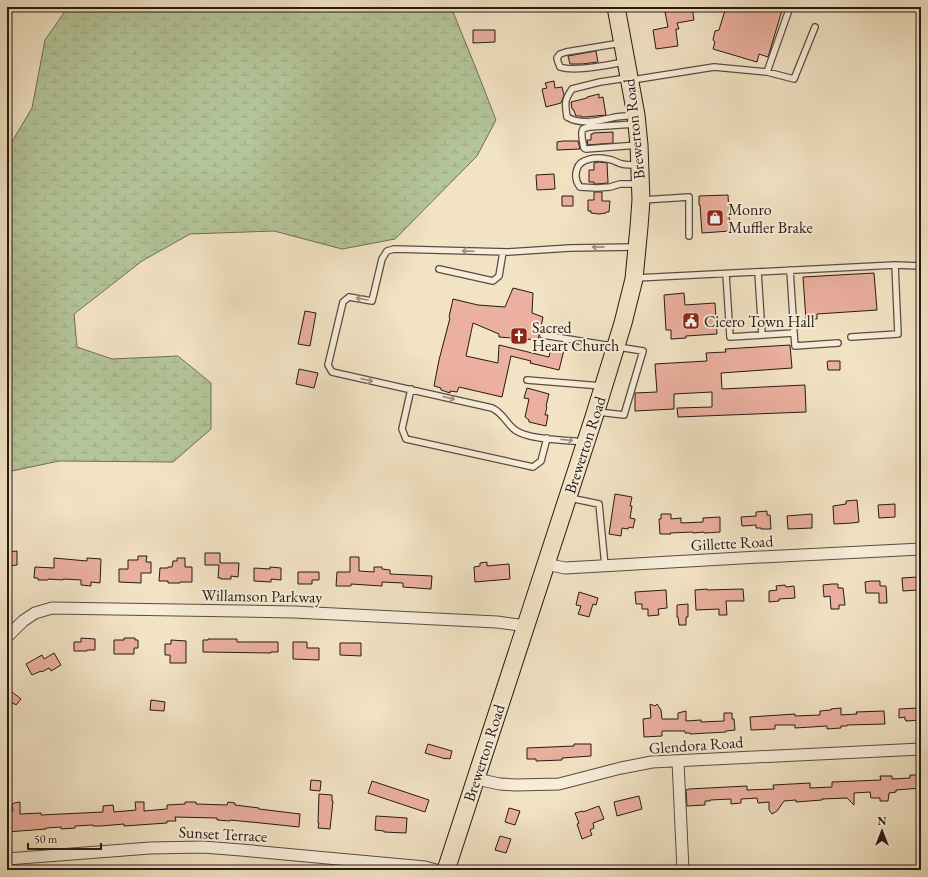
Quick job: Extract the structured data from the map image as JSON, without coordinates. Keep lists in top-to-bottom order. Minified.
{"streets":{"main road":["Brewerton Road"],"street":["Gillette Road","Willamson Parkway","Glendora Road","Sunset Terrace"]},"crossings":[["Brewerton Road","Gillette Road"],["Brewerton Road","Willamson Parkway"],["Brewerton Road","Glendora Road"]],"places":{"shop":["Monro Muffler Brake"],"public building":["Cicero Town Hall"],"church":["Sacred Heart Church"]},"scale_bar":"50 m","north":"top"}
